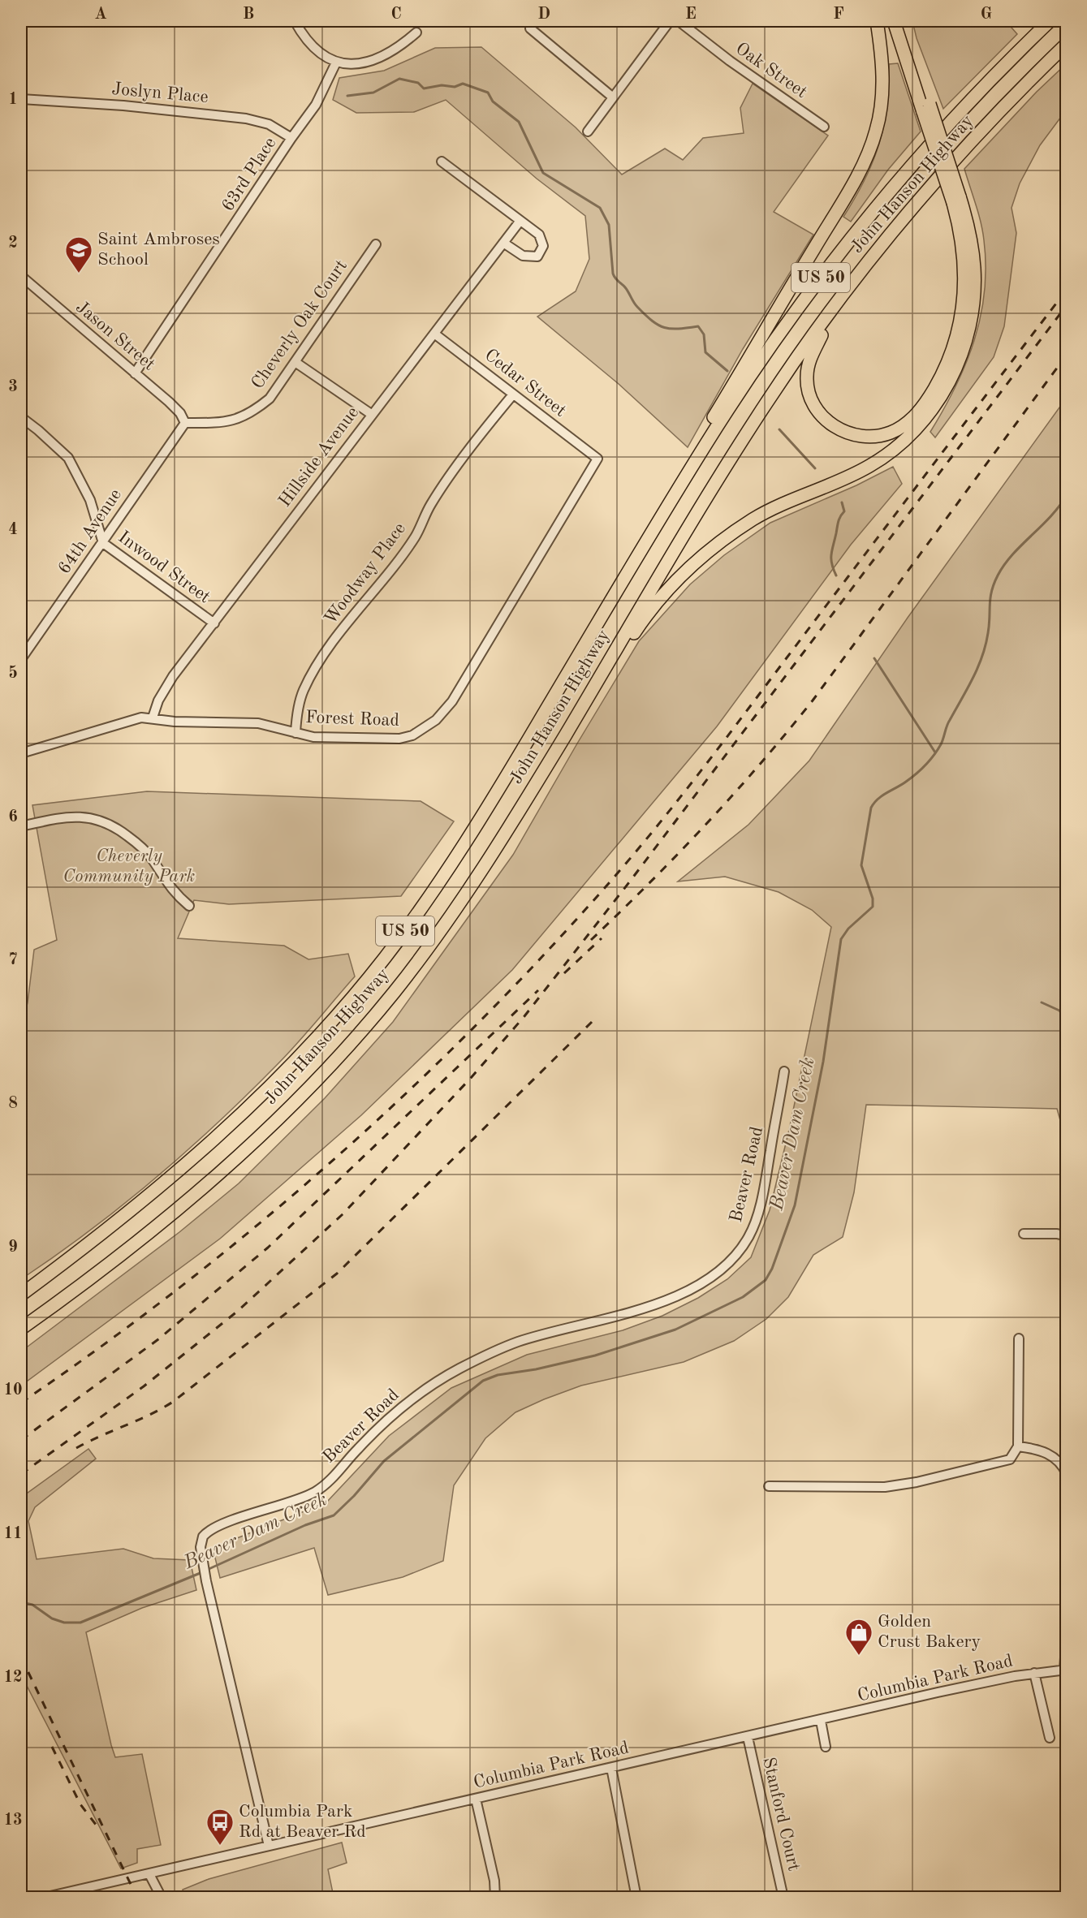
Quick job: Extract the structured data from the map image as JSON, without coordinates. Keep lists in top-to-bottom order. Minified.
{"streets":{"highway":["John Hanson Highway","US 50"],"street":["Oak Street","Joslyn Place","63rd Place","Cheverly Oak Court","Jason Street","Cedar Street","Hillside Avenue","64th Avenue","Inwood Street","Woodway Place","Forest Road","Beaver Road","Columbia Park Road","Stanford Court"]},"crossings":[["Joslyn Place","63rd Place"],["63rd Place","Jason Street"],["Cheverly Oak Court","Jason Street"],["Cheverly Oak Court","64th Avenue"],["Jason Street","64th Avenue"],["Cedar Street","Hillside Avenue"],["Cedar Street","Woodway Place"],["Cedar Street","Forest Road"],["Hillside Avenue","Inwood Street"],["Hillside Avenue","Forest Road"],["64th Avenue","Inwood Street"],["Woodway Place","Forest Road"],["Beaver Road","Columbia Park Road"],["Columbia Park Road","Stanford Court"]],"water":["Beaver Dam Creek"],"parks":["Cheverly Community Park"],"places":{"school or university":["Saint Ambroses School"],"shop":["Golden Crust Bakery"],"bus stop":["Columbia Park Rd at Beaver Rd"]},"grid":{"columns":["A","B","C","D","E","F","G"],"rows":["1","2","3","4","5","6","7","8","9","10","11","12","13"]}}
